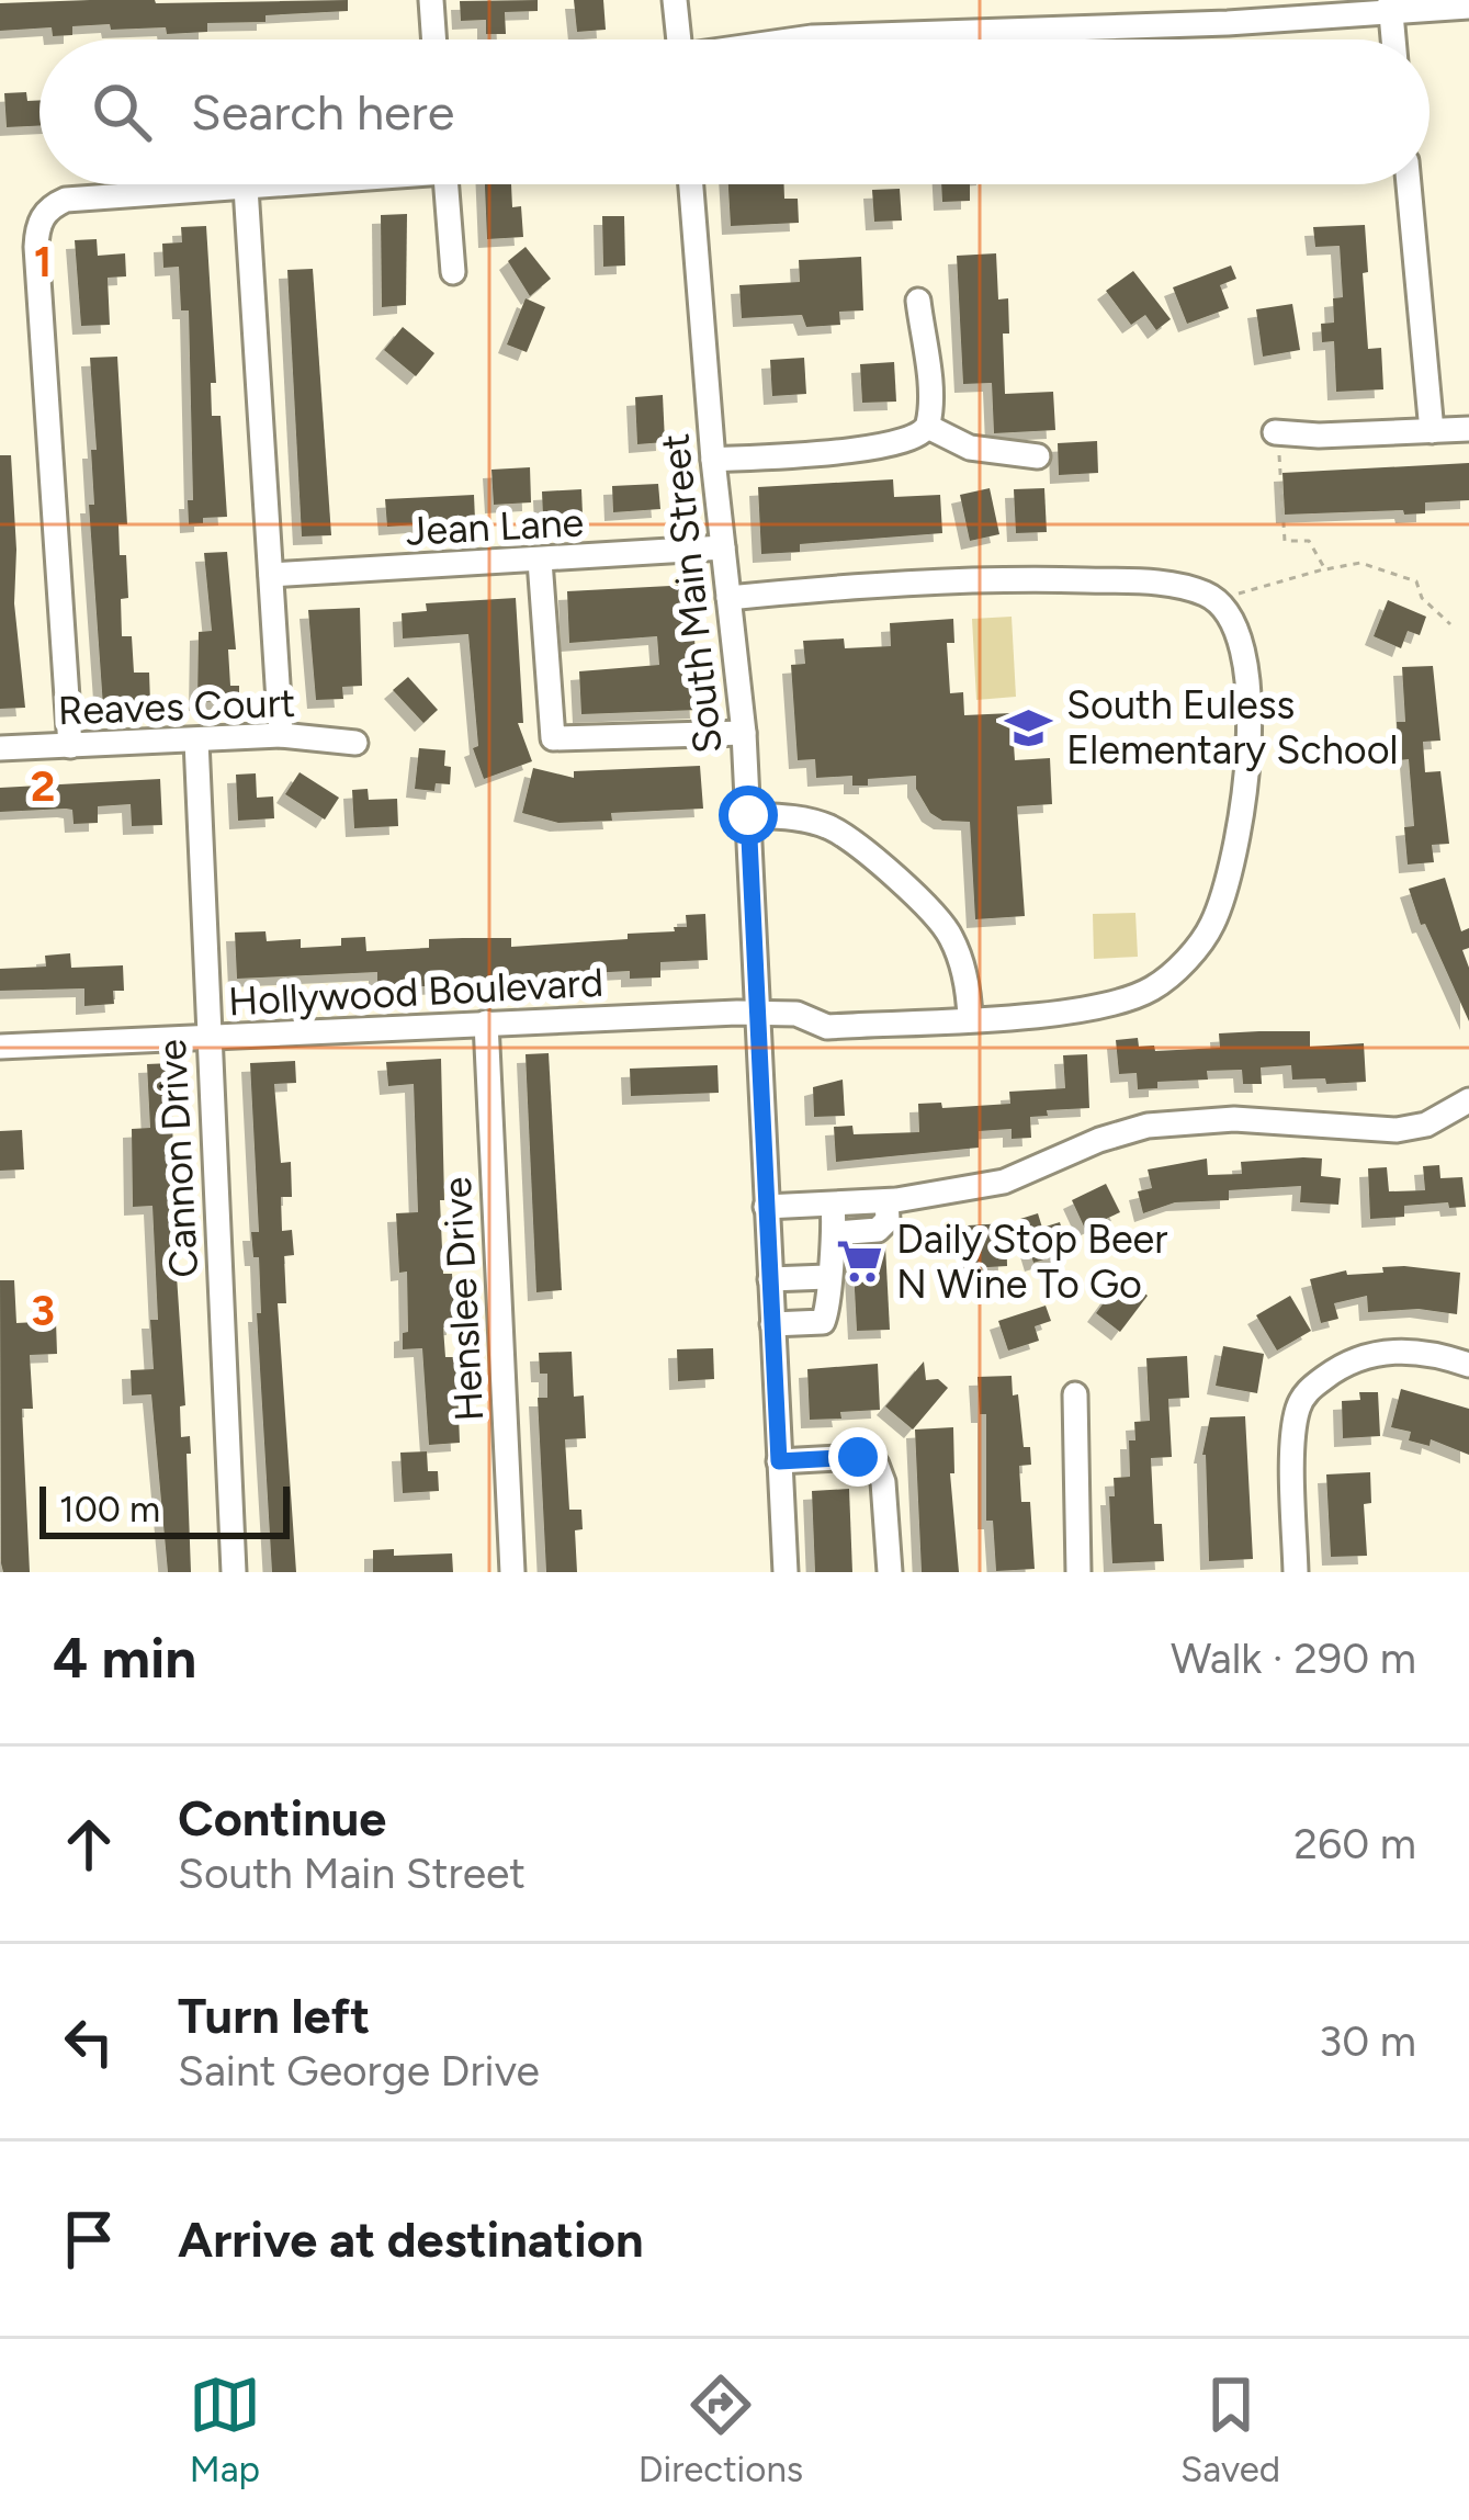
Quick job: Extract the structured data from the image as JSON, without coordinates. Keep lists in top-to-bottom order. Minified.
{"streets":{"street":["Jean Lane","South Main Street","Reaves Court","Hollywood Boulevard","Cannon Drive","Henslee Drive"]},"crossings":[["Jean Lane","South Main Street"],["South Main Street","Hollywood Boulevard"],["Reaves Court","Cannon Drive"],["Hollywood Boulevard","Cannon Drive"],["Hollywood Boulevard","Henslee Drive"]],"places":{"school or university":["South Euless Elementary School"],"supermarket":["Daily Stop Beer N Wine To Go"]},"scale_bar":"100 m","page":{"search":"Search here","scale":"100 m","heading":["4 min","Walk · 290 m"],"list":[["Continue","South Main Street","260 m"],["Turn left","Saint George Drive","30 m"],"Arrive at destination"],"nav":["Map","Directions","Saved"]},"grid":{"rows":["1","2","3"]}}
